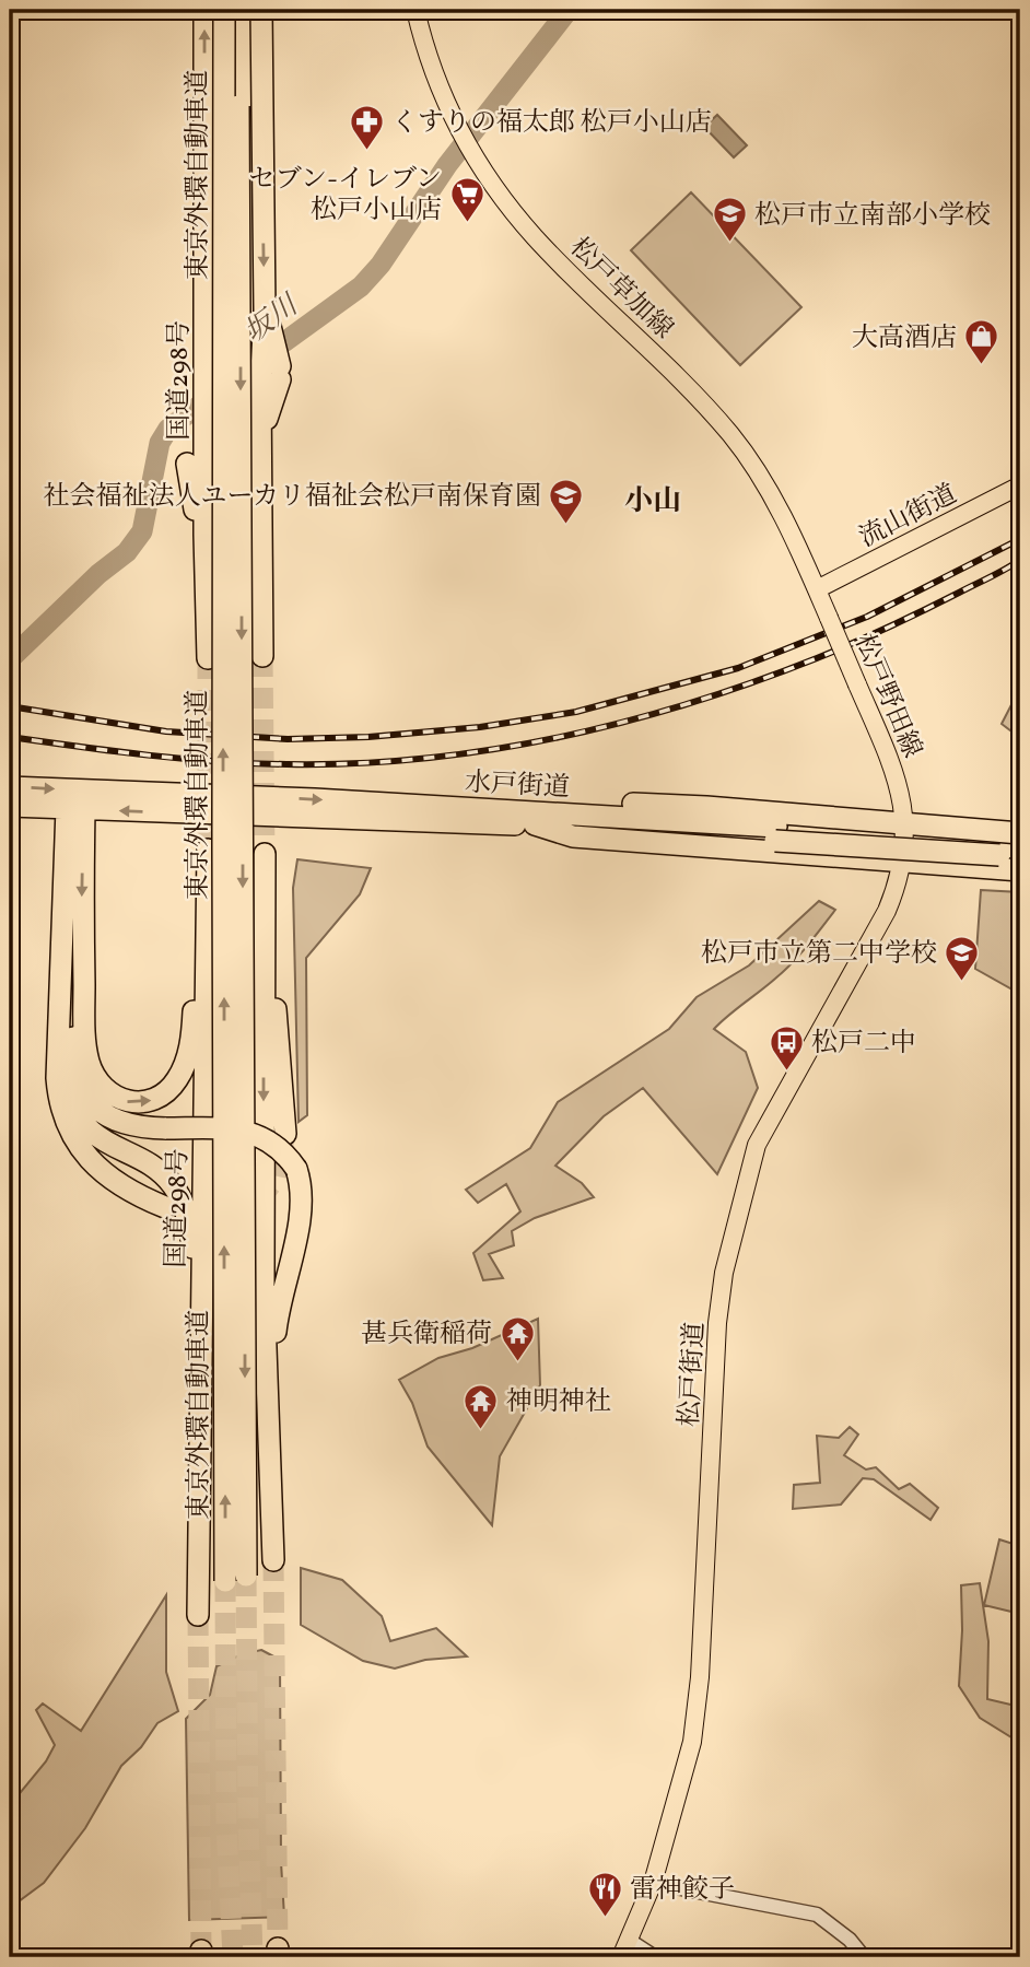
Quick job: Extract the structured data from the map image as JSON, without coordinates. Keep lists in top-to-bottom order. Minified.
{"streets":{"highway":["東京外環自動車道","国道298号","水戸街道"],"main road":["松戸草加線","流山街道","松戸野田線","松戸街道"]},"crossings":[["松戸草加線","流山街道"],["松戸草加線","松戸野田線"],["流山街道","松戸野田線"],["松戸野田線","松戸街道"]],"districts":["小山"],"water":["坂川"],"places":{"pharmacy":["くすりの福太郎 松戸小山店"],"supermarket":["セブン-イレブン 松戸小山店"],"school or university":["松戸市立南部小学校","社会福祉法人ユーカリ福祉会松戸南保育園","松戸市立第二中学校"],"shop":["大高酒店"],"bus stop":["松戸二中"],"temple":["甚兵衛稲荷","神明神社"],"restaurant":["雷神餃子"]}}
